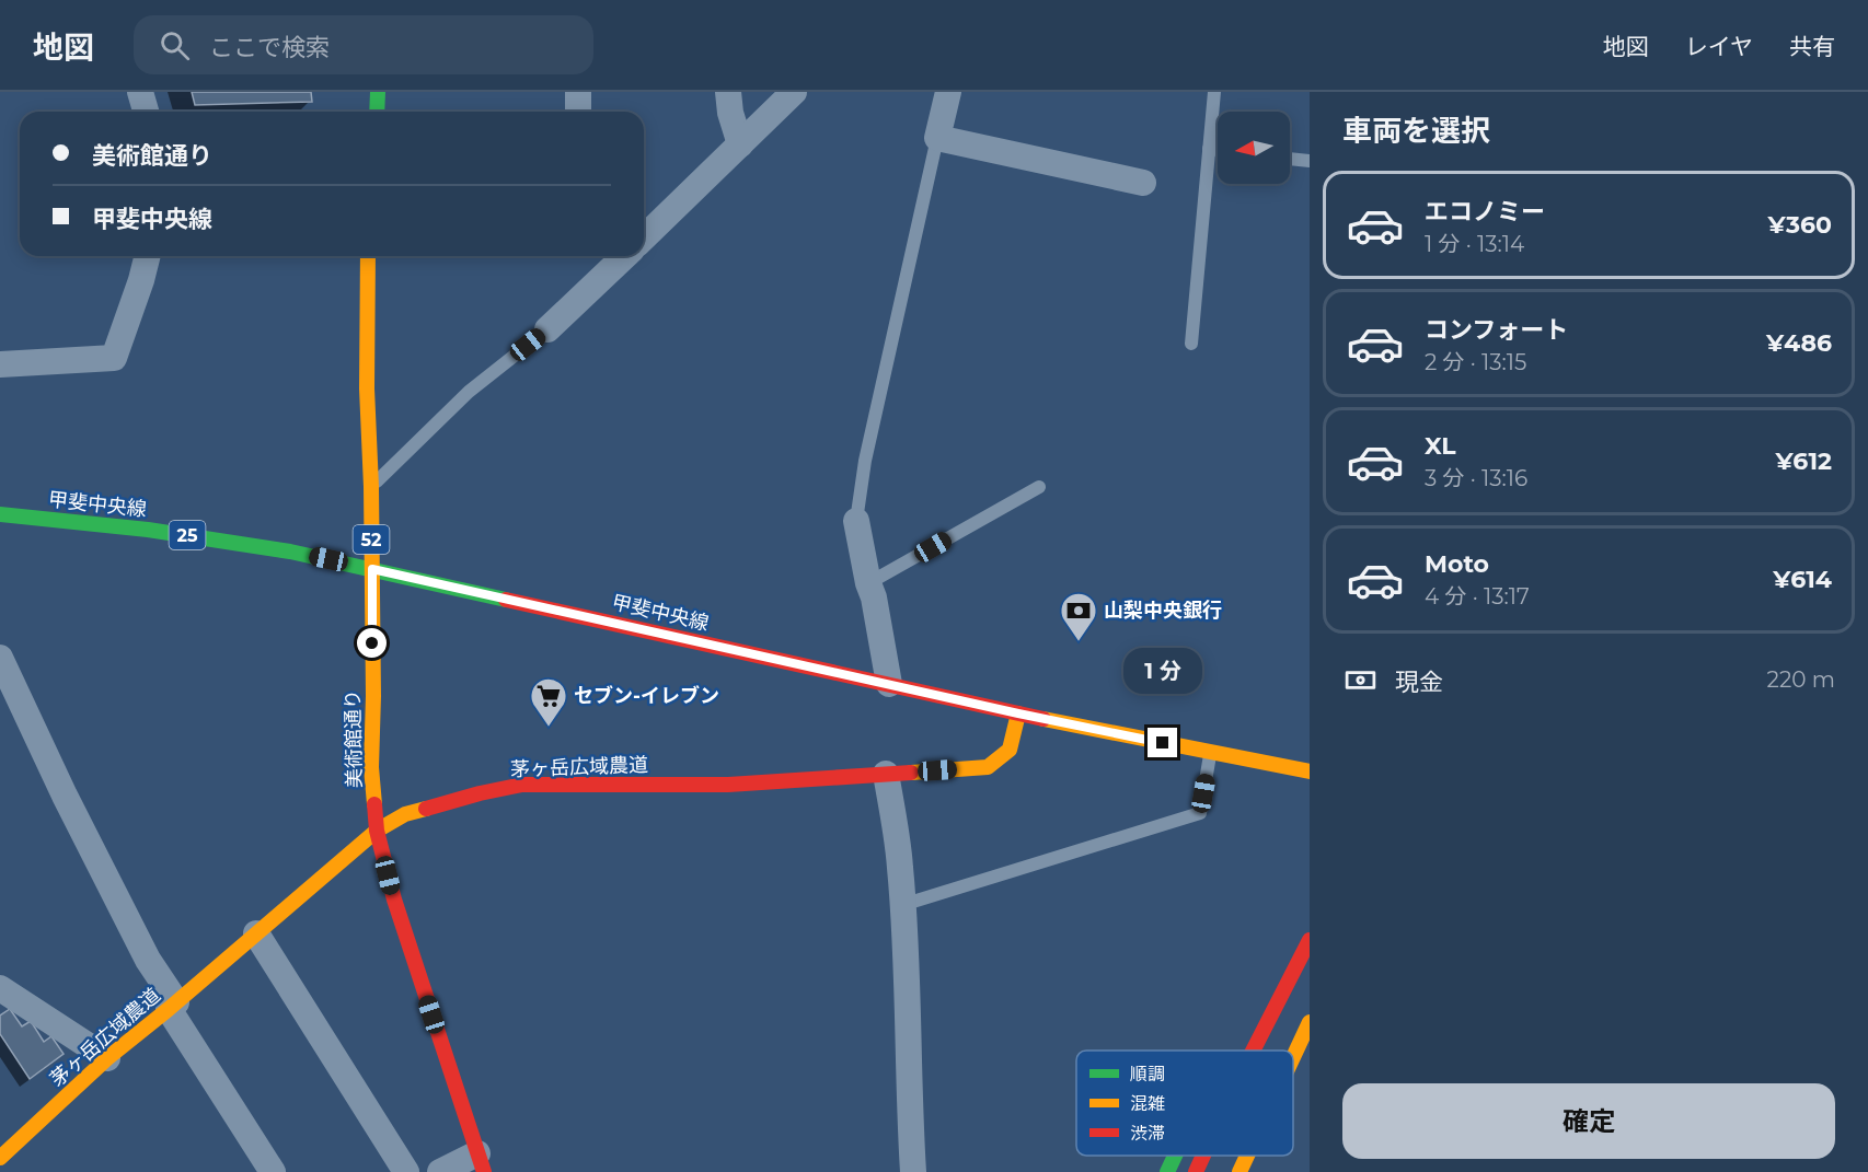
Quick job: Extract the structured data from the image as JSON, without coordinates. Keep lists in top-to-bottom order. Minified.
{"streets":{"main road":["甲斐中央線","25","52","美術館通り","茅ヶ岳広域農道"]},"crossings":[["甲斐中央線","美術館通り"],["甲斐中央線","茅ヶ岳広域農道"],["美術館通り","茅ヶ岳広域農道"]],"places":{"bank":["山梨中央銀行"],"supermarket":["セブン-イレブン"]},"legend":["順調","混雑","渋滞"],"north":"left","page":{"header":"地図","search":"ここで検索","nav":["地図","レイヤ","共有"],"heading":"車両を選択","banner":["美術館通り","甲斐中央線"],"list":[{"name":"エコノミー","note":"1 分 · 13:14","value":"¥360"},{"name":"コンフォート","note":"2 分 · 13:15","value":"¥486"},{"name":"XL","note":"3 分 · 13:16","value":"¥612"},{"name":"Moto","note":"4 分 · 13:17","value":"¥614"}],"pay":["現金","220 m"],"bubble":"1 分","buttons":"確定"}}
